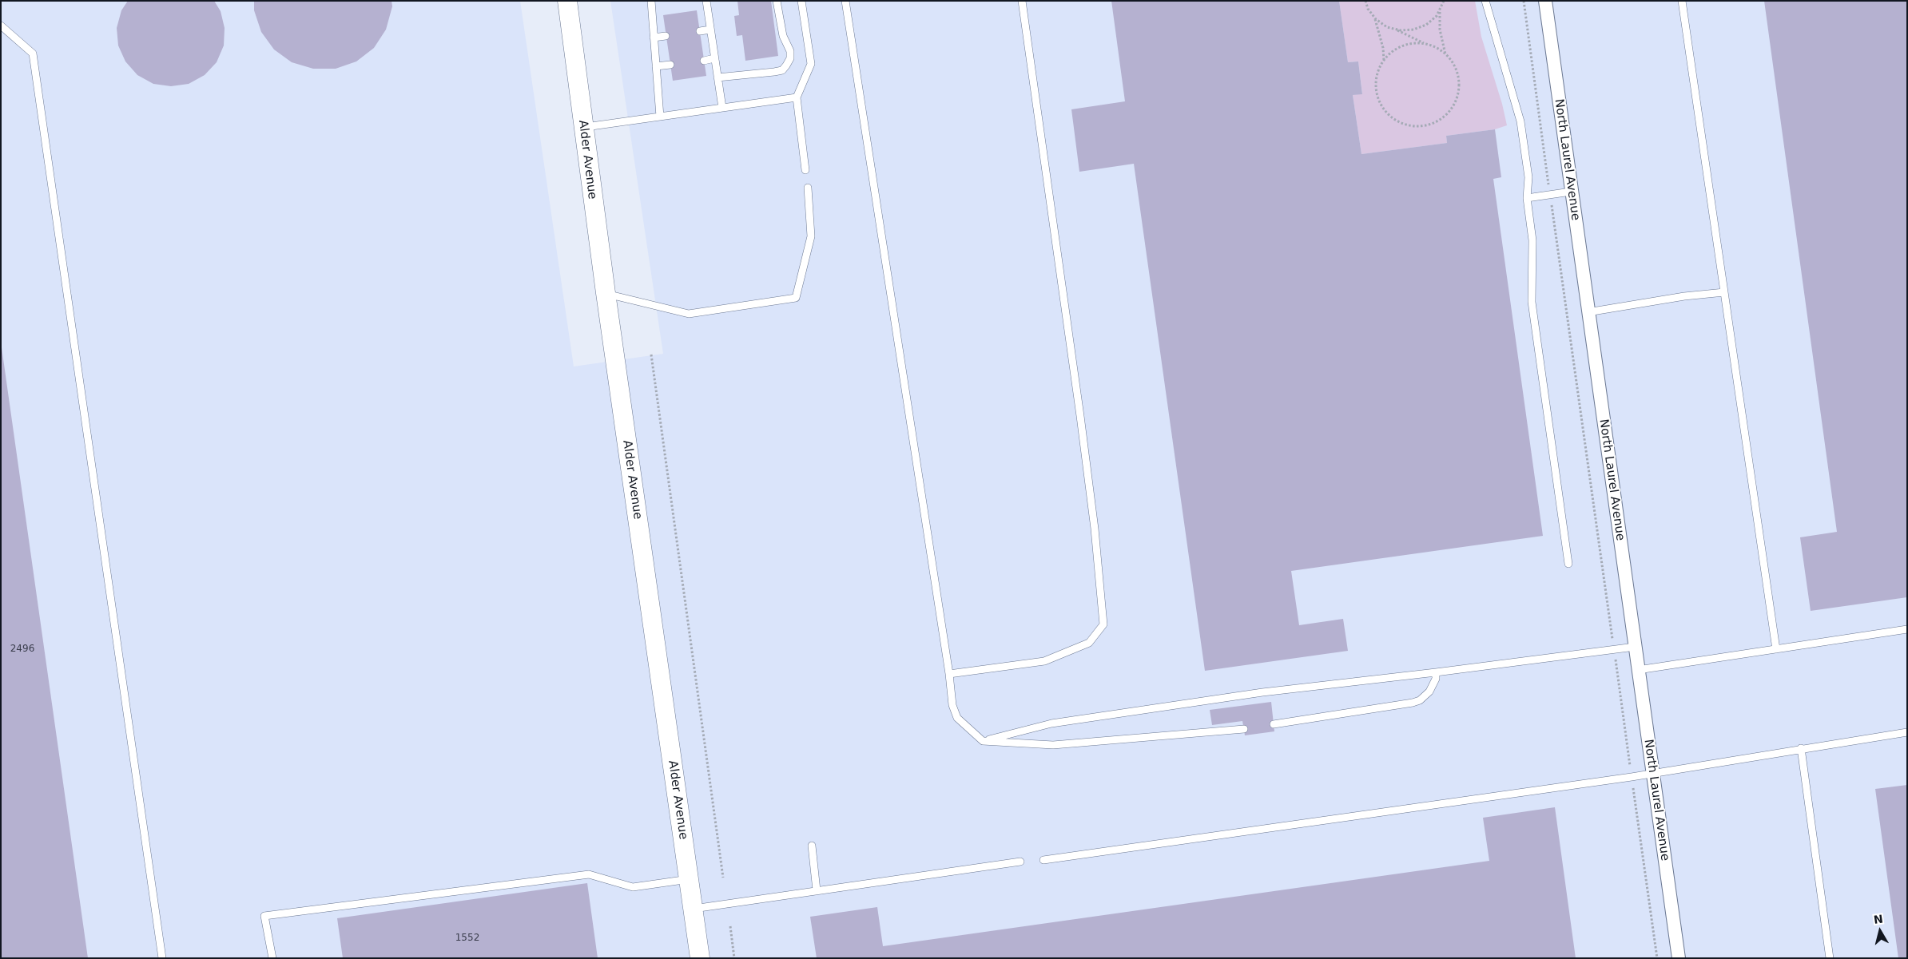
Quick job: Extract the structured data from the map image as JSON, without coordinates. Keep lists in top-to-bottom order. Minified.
{"streets":{"main road":["Alder Avenue"],"street":["North Laurel Avenue"]},"house_numbers":["2496","1552"],"north":"top"}
